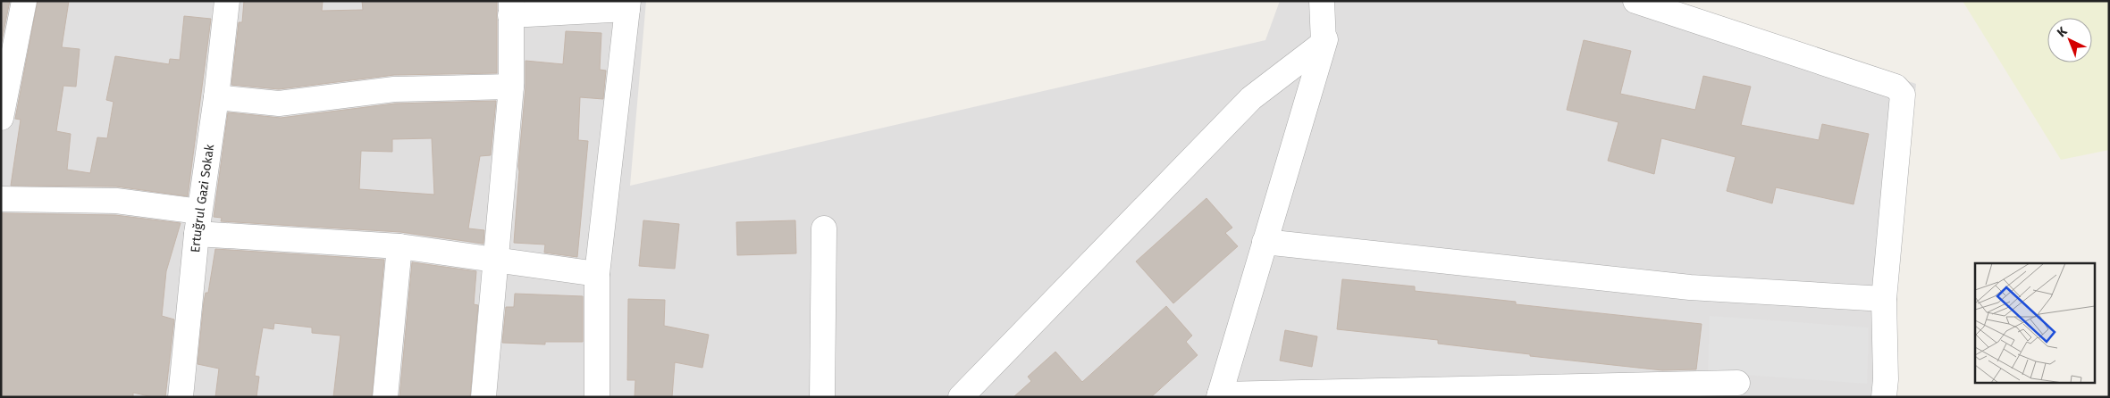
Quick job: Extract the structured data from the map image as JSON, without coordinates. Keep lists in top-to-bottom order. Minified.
{"streets":{"street":["Ertuğrul Gazi Sokak"]},"north":"top left"}
